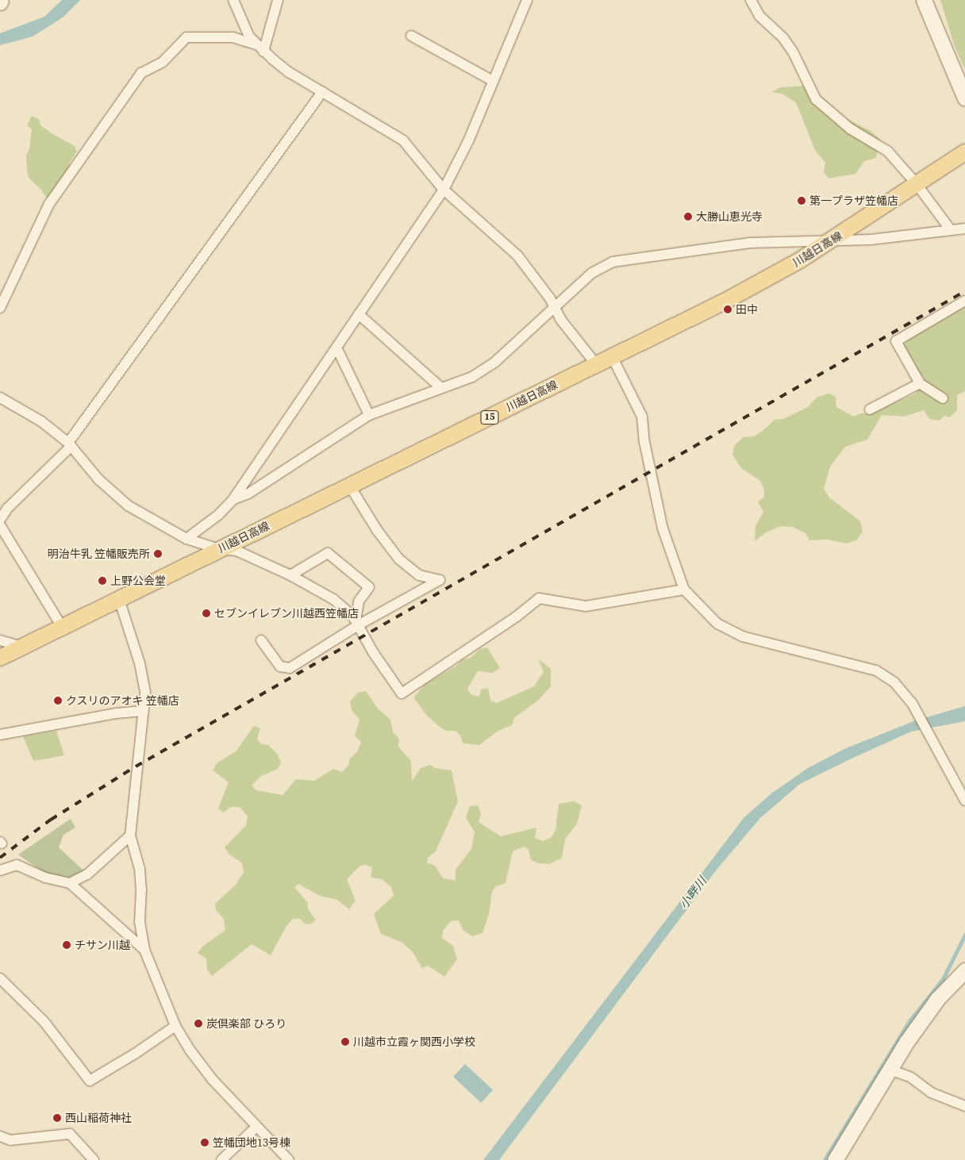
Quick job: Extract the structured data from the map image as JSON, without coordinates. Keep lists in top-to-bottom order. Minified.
{"streets":{"main road":["川越日高線","15"]},"water":["小畔川"],"places":["第一プラザ笠幡店","大勝山恵光寺","田中","明治牛乳 笠幡販売所","上野公会堂","セブンイレブン川越西笠幡店","クスリのアオキ 笠幡店","チサン川越","炭倶楽部 ひろり","川越市立霞ヶ関西小学校","西山稲荷神社","笠幡団地13号棟"]}
